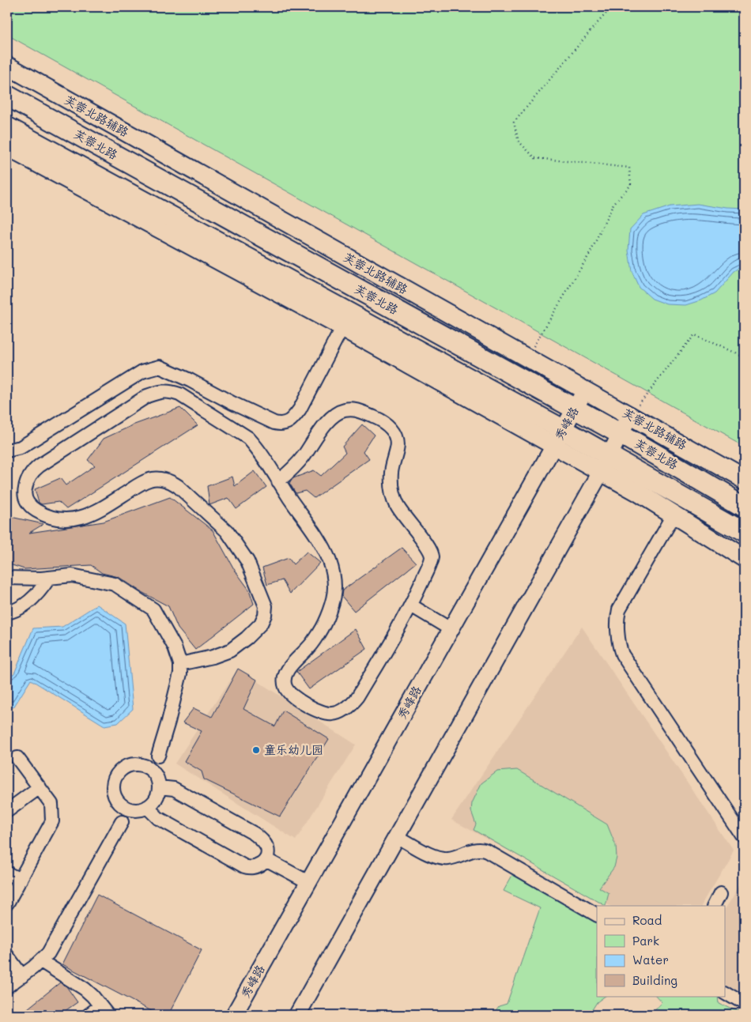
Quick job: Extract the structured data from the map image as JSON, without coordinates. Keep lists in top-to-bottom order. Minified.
{"streets":{"main road":["芙蓉北路辅路","芙蓉北路"],"street":["秀峰路"]},"crossings":[["芙蓉北路辅路","秀峰路"],["芙蓉北路","秀峰路"]],"places":["童乐幼儿园"],"legend":["Road","Park","Water","Building"]}
